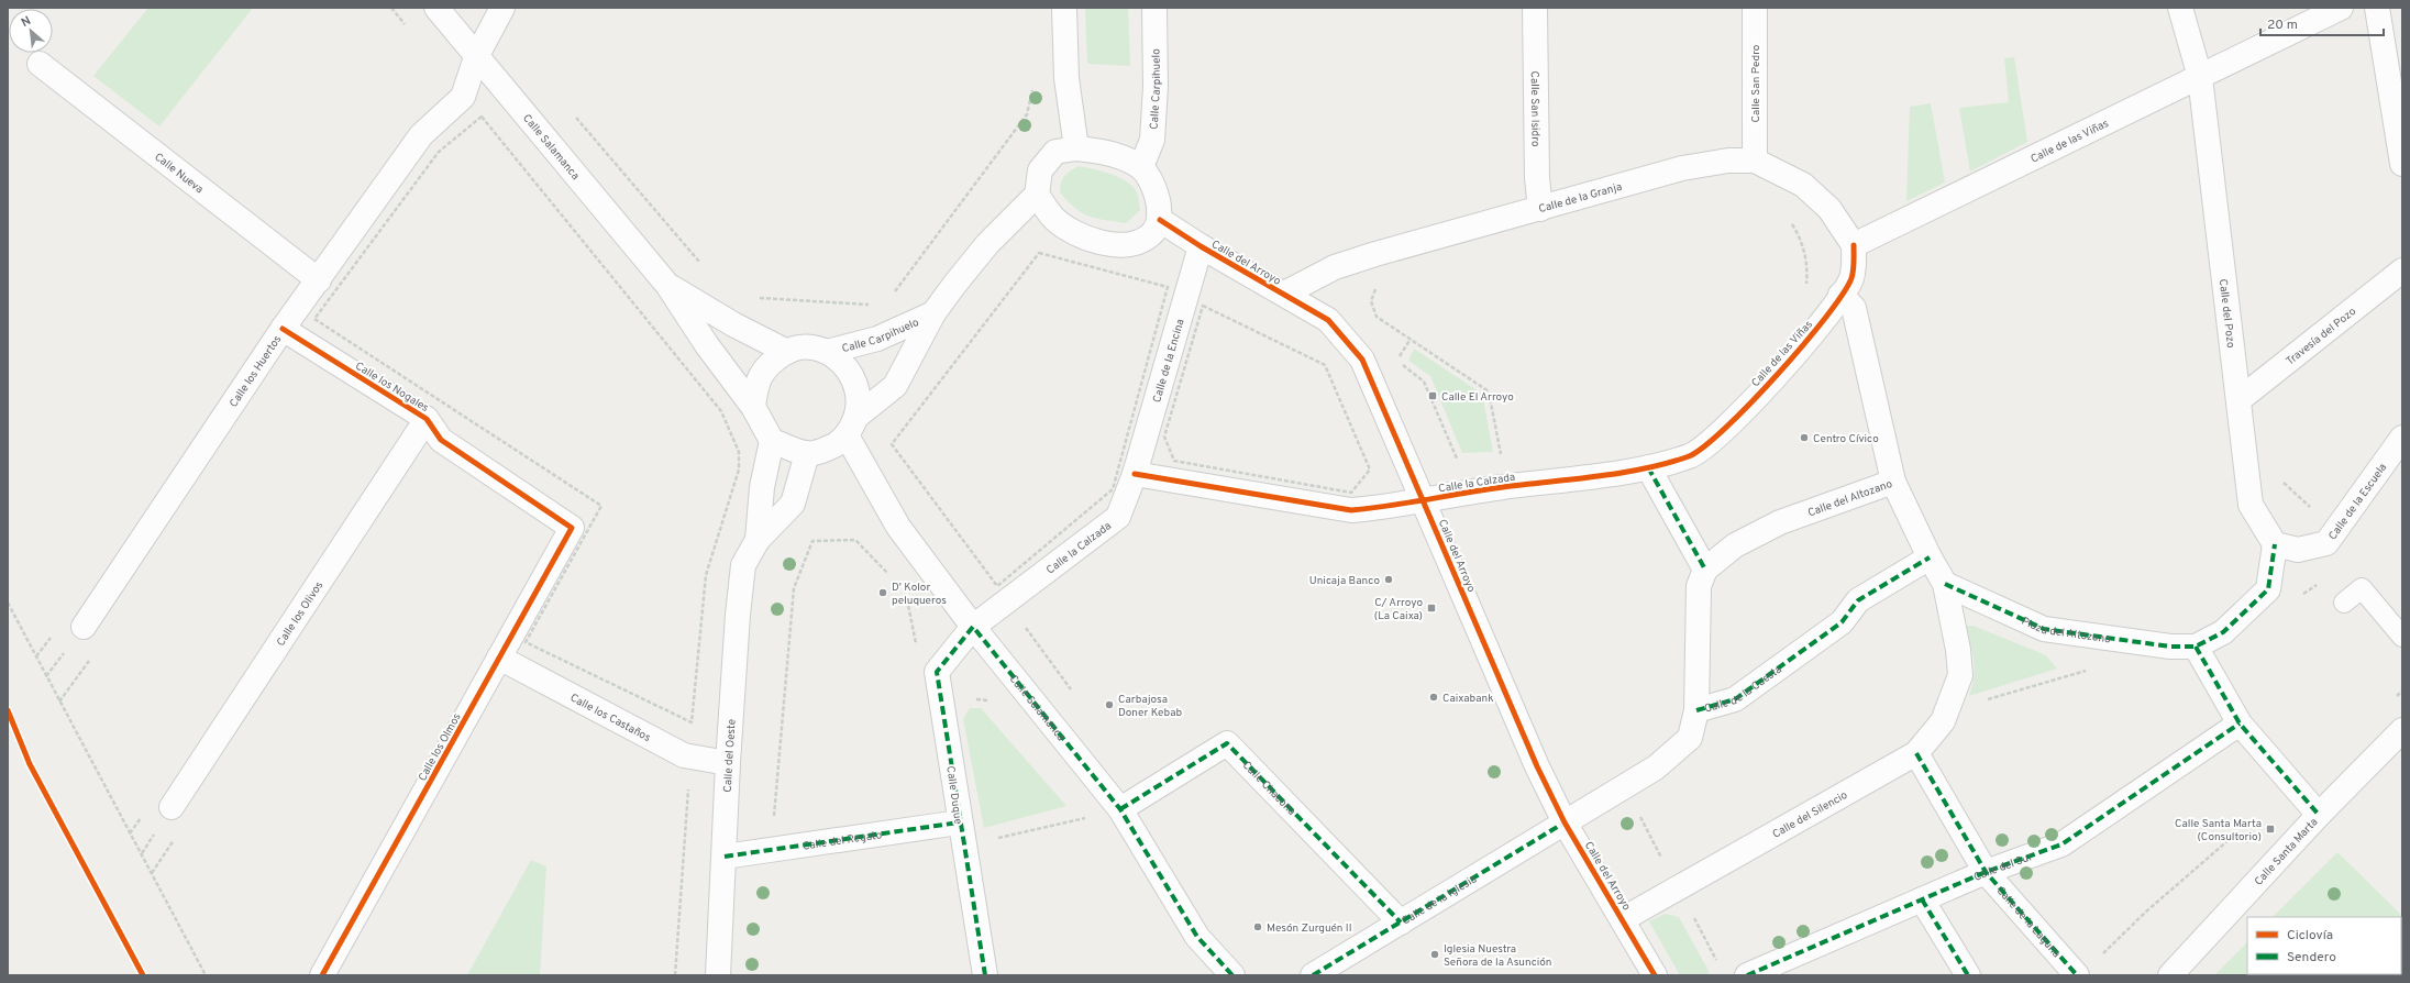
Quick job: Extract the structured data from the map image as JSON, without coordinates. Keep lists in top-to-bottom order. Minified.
{"streets":{"street":["Calle San Pedro","Calle Carpihuelo","Calle San Isidro","Calle de las Viñas","Calle Salamanca","Calle Nueva","Calle de la Granja","Calle del Arroyo","Calle del Pozo","Travesía del Pozo","Calle de la Encina","Calle los Huertos","Calle los Nogales","Calle la Calzada","Calle del Altozano","Calle de la Escuela","Calle los Olivos","Plaza del Altozano","Calle de la Cuesta","Calle los Castaños","Calle los Olmos","Calle del Oeste","Calle Chacona","Calle Duque","Calle del Silencio","Calle del Regato","Calle Santa Marta","Calle del Sur","Calle de la Iglesia","Calle de la Laguna"]},"crossings":[["Calle San Pedro","Calle de la Granja"],["Calle Carpihuelo","Calle Salamanca"],["Calle Carpihuelo","Calle del Arroyo"],["Calle Carpihuelo","Calle del Oeste"],["Calle San Isidro","Calle de la Granja"],["Calle de las Viñas","Calle de la Granja"],["Calle de las Viñas","Calle del Pozo"],["Calle de las Viñas","Calle la Calzada"],["Calle de las Viñas","Calle del Altozano"],["Calle Salamanca","Calle los Huertos"],["Calle Salamanca","Calle la Calzada"],["Calle Salamanca","Calle del Oeste"],["Calle Salamanca","Calle Chacona"],["Calle Salamanca","Calle Duque"],["Calle Nueva","Calle los Huertos"],["Calle de la Granja","Calle del Arroyo"],["Calle del Arroyo","Calle de la Encina"],["Calle del Arroyo","Calle la Calzada"],["Calle del Arroyo","Calle de la Cuesta"],["Calle del Arroyo","Calle del Silencio"],["Calle del Arroyo","Calle de la Iglesia"],["Calle del Pozo","Travesía del Pozo"],["Calle del Pozo","Calle de la Escuela"],["Calle de la Encina","Calle la Calzada"],["Calle los Huertos","Calle los Nogales"],["Calle los Nogales","Calle los Olivos"],["Calle los Nogales","Calle los Olmos"],["Calle la Calzada","Calle Duque"],["Plaza del Altozano","Calle del Silencio"],["Calle de la Cuesta","Calle de la Iglesia"],["Calle los Castaños","Calle los Olmos"],["Calle los Castaños","Calle del Oeste"],["Calle del Oeste","Calle del Regato"],["Calle Chacona","Calle de la Iglesia"],["Calle Duque","Calle del Regato"],["Calle del Silencio","Calle de la Laguna"],["Calle del Sur","Calle de la Laguna"]],"places":{"transit":["Calle El Arroyo","C/ Arroyo (La Caixa)","Calle Santa Marta (Consultorio)"],"other":["Centro Cívico","Unicaja Banco","D' Kolor peluqueros","Caixabank","Carbajosa Doner Kebab","Mesón Zurguén II","Iglesia Nuestra Señora de la Asunción"]},"legend":["Ciclovía","Sendero"],"scale_bar":"20 m","north":"top left"}
